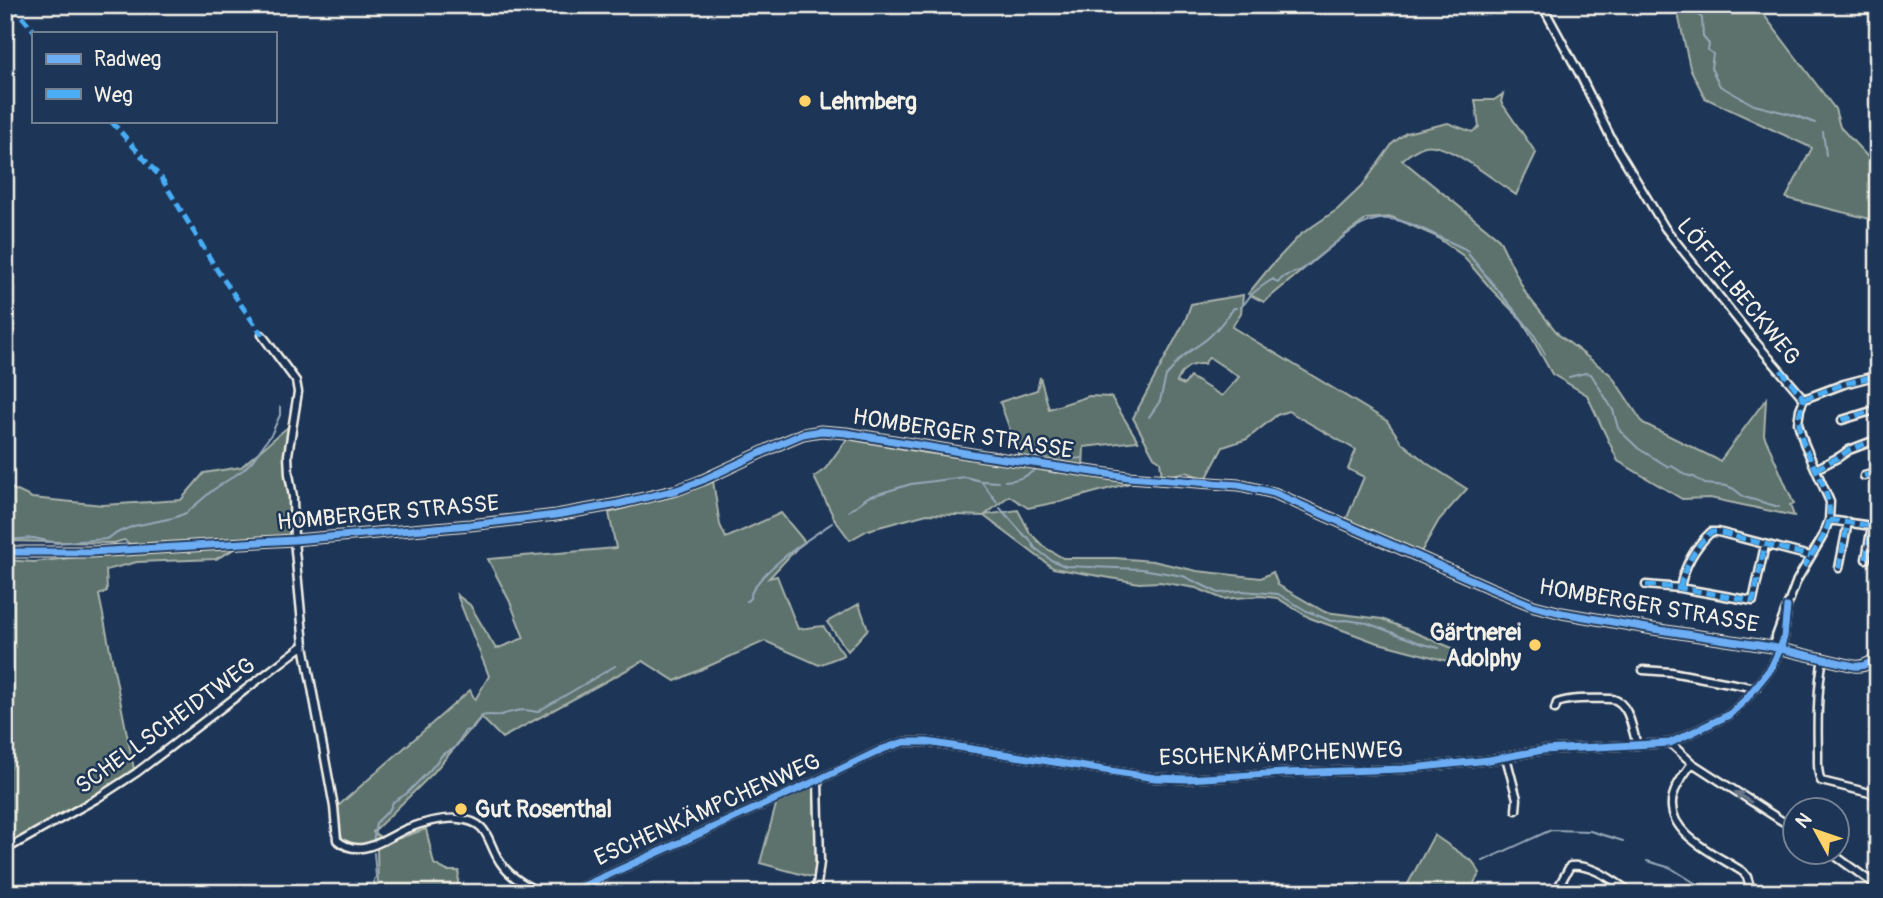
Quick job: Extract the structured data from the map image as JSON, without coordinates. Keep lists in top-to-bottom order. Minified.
{"streets":{"main road":["HOMBERGER STRASSE"],"street":["LÖFFELBECKWEG","SCHELLSCHEIDTWEG","ESCHENKÄMPCHENWEG"]},"crossings":[["HOMBERGER STRASSE","ESCHENKÄMPCHENWEG"]],"places":["Lehmberg","Gärtnerei Adolphy","Gut Rosenthal"],"legend":["Radweg","Weg"],"north":"top left"}
